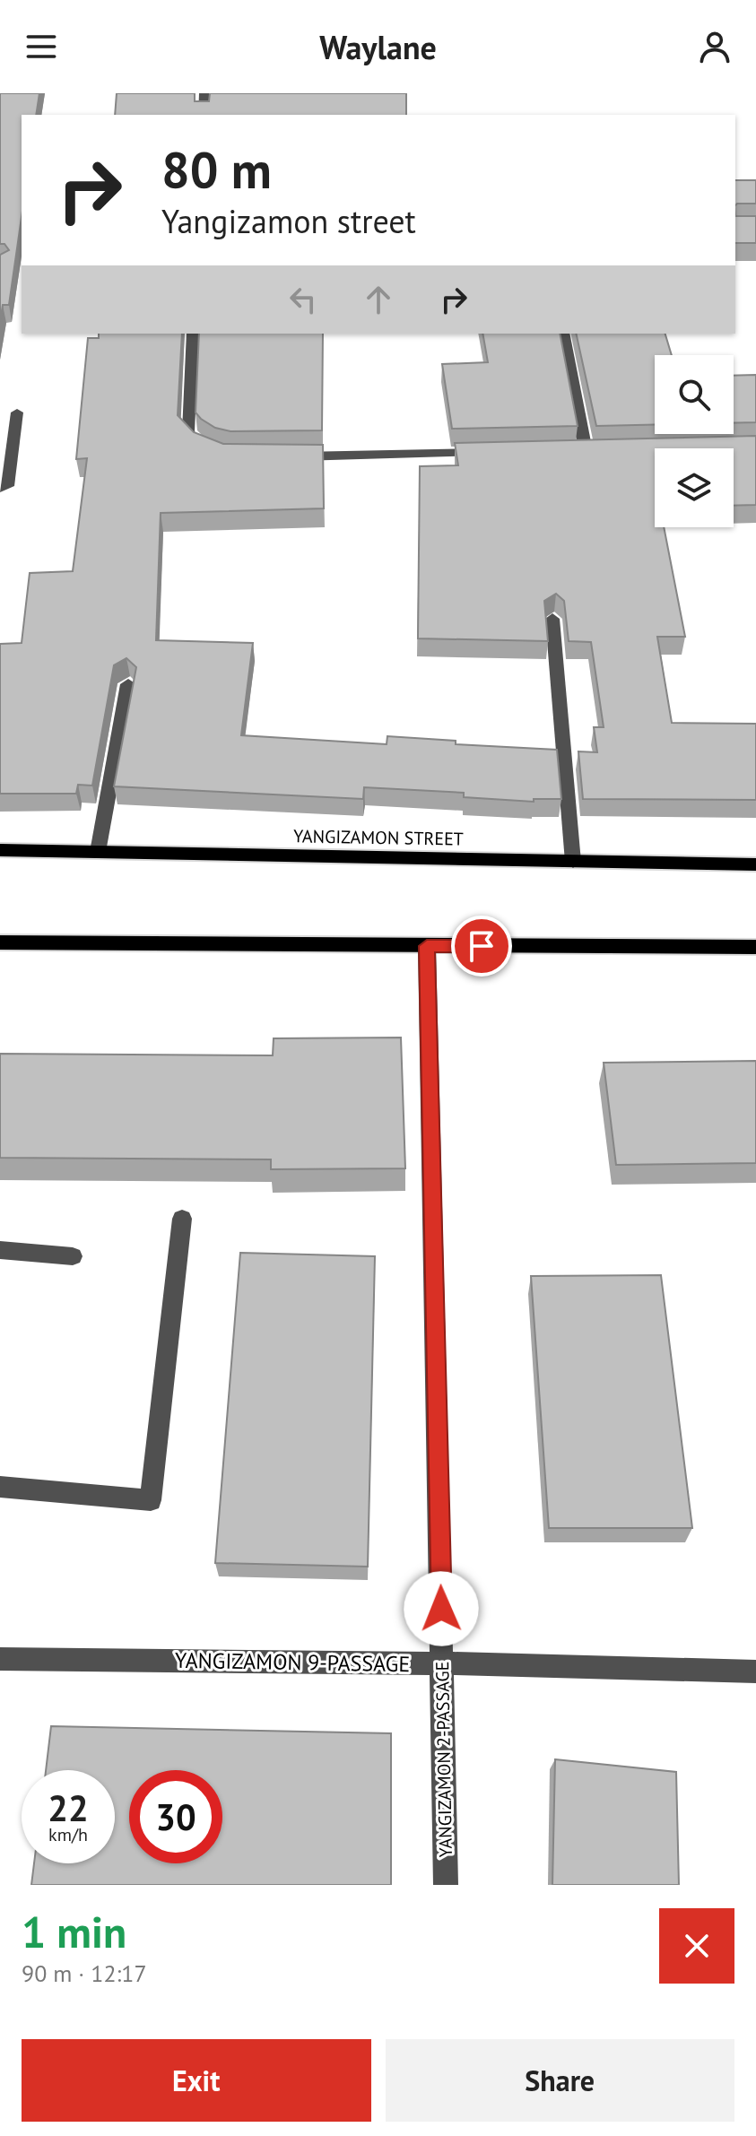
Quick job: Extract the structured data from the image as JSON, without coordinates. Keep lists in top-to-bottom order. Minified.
{"streets":{"main road":["YANGIZAMON STREET"],"street":["YANGIZAMON 9-PASSAGE","YANGIZAMON 2-PASSAGE"]},"crossings":[["YANGIZAMON 9-PASSAGE","YANGIZAMON 2-PASSAGE"]],"page":{"header":"Waylane","turn":["80 m","Yangizamon street"],"speed":"22 km/h","limit":"30","heading":["1 min","90 m · 12:17"],"buttons":["Exit","Share"]}}
